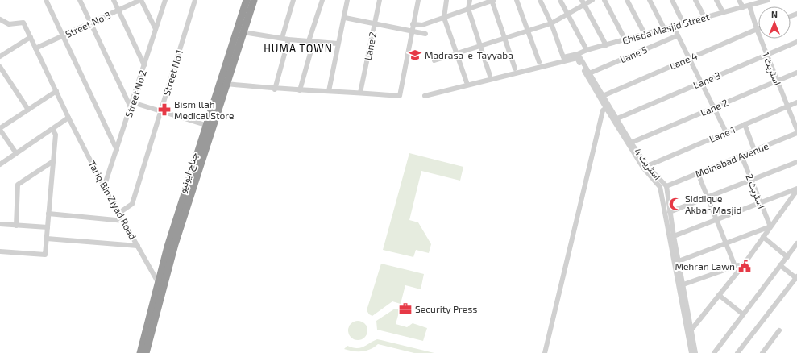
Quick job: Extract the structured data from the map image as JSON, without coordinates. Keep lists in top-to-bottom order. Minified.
{"streets":{"highway":["جناح ایونیو"],"street":["Street No 3","Chistia Masjid Street","Lane 2","Lane 5","Lane 4","اسٹریٹ 1","Street No 1","Lane 3","Street No 2","Lane 1","Moinabad Avenue","اسٹریٹ 4","اسٹریٹ 2","Tariq Bin Ziyad Road"]},"crossings":[["Street No 3","Tariq Bin Ziyad Road"],["Chistia Masjid Street","اسٹریٹ 1"],["Chistia Masjid Street","اسٹریٹ 4"],["Lane 2","اسٹریٹ 1"],["Lane 2","اسٹریٹ 4"],["Lane 5","اسٹریٹ 4"],["Lane 4","اسٹریٹ 1"],["Lane 4","اسٹریٹ 4"],["اسٹریٹ 1","Lane 3"],["اسٹریٹ 1","Lane 1"],["Street No 1","Tariq Bin Ziyad Road"],["Lane 3","اسٹریٹ 4"],["Street No 2","Tariq Bin Ziyad Road"],["Lane 1","اسٹریٹ 4"],["Moinabad Avenue","اسٹریٹ 4"],["Moinabad Avenue","اسٹریٹ 2"],["جناح ایونیو","Tariq Bin Ziyad Road"]],"districts":["HUMA TOWN"],"places":{"school or university":["Madrasa-e-Tayyaba"],"pharmacy":["Bismillah Medical Store"],"mosque":["Siddique Akbar Masjid"],"public building":["Mehran Lawn"],"office":["Security Press"]},"north":"top"}
